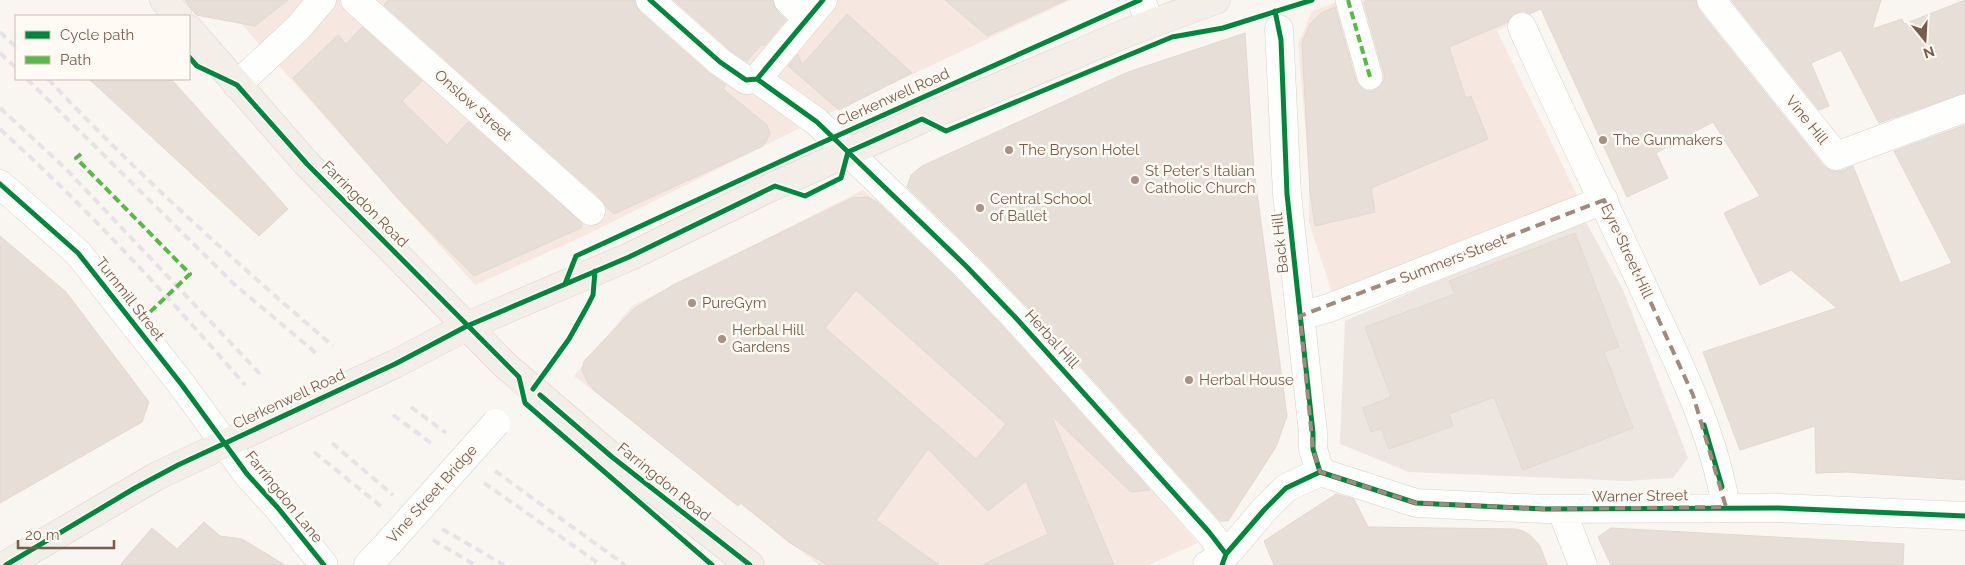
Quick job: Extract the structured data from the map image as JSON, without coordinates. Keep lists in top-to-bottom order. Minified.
{"streets":{"main road":["Clerkenwell Road","Farringdon Road"],"street":["Onslow Street","Vine Hill","Back Hill","Eyre Street Hill","Summers Street","Turnmill Street","Herbal Hill","Vine Street Bridge","Warner Street","Farringdon Lane"]},"crossings":[["Clerkenwell Road","Farringdon Road"],["Clerkenwell Road","Turnmill Street"],["Clerkenwell Road","Herbal Hill"],["Clerkenwell Road","Farringdon Lane"],["Back Hill","Summers Street"],["Back Hill","Warner Street"],["Eyre Street Hill","Summers Street"],["Eyre Street Hill","Warner Street"],["Turnmill Street","Farringdon Lane"]],"places":["The Gunmakers","The Bryson Hotel","St Peter's Italian Catholic Church","Central School of Ballet","PureGym","Herbal Hill Gardens","Herbal House"],"legend":["Cycle path","Path"],"scale_bar":"20 m","north":"bottom"}
